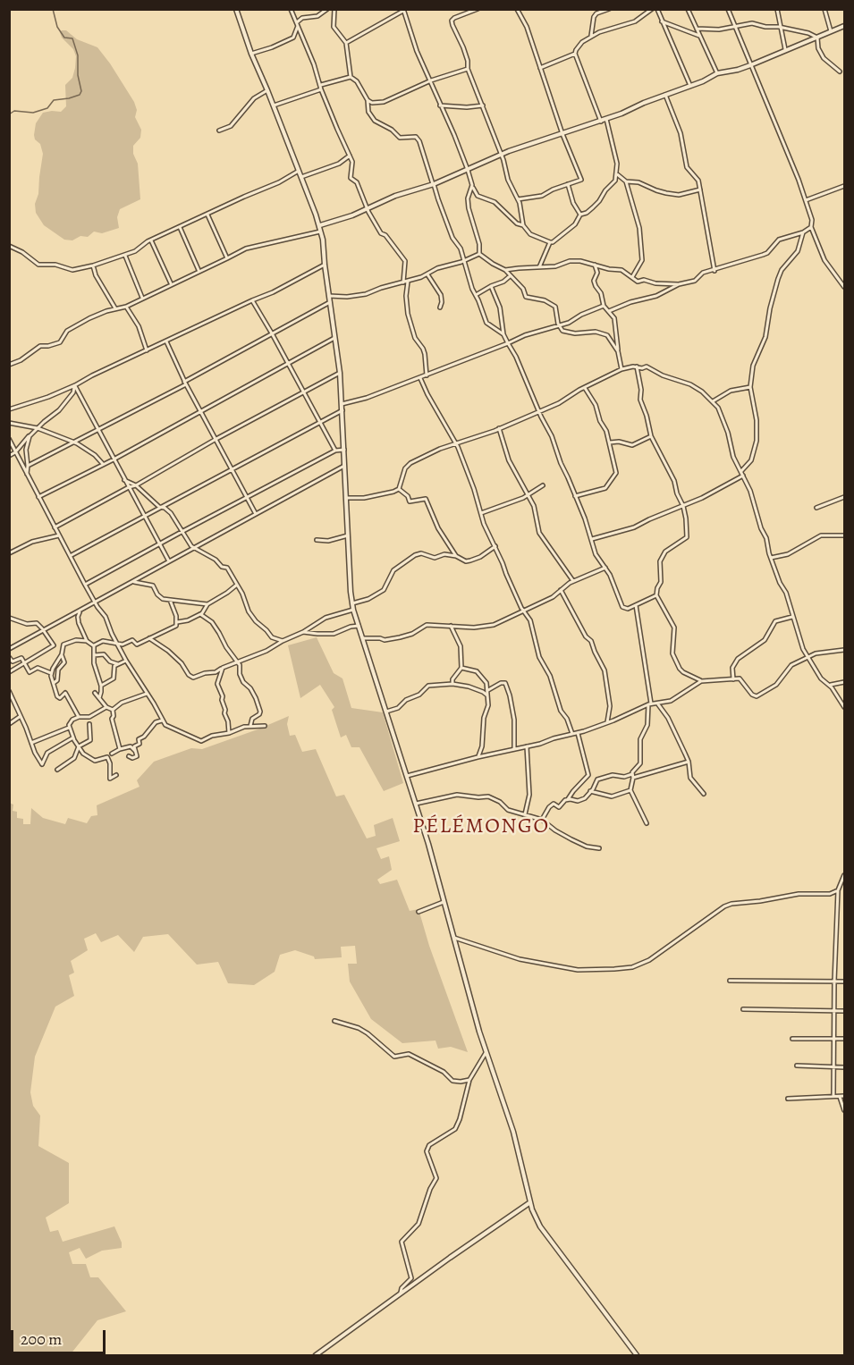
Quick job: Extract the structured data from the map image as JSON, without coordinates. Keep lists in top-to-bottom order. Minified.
{"districts":["PÉLÉMONGO"],"scale_bar":"200 m"}
